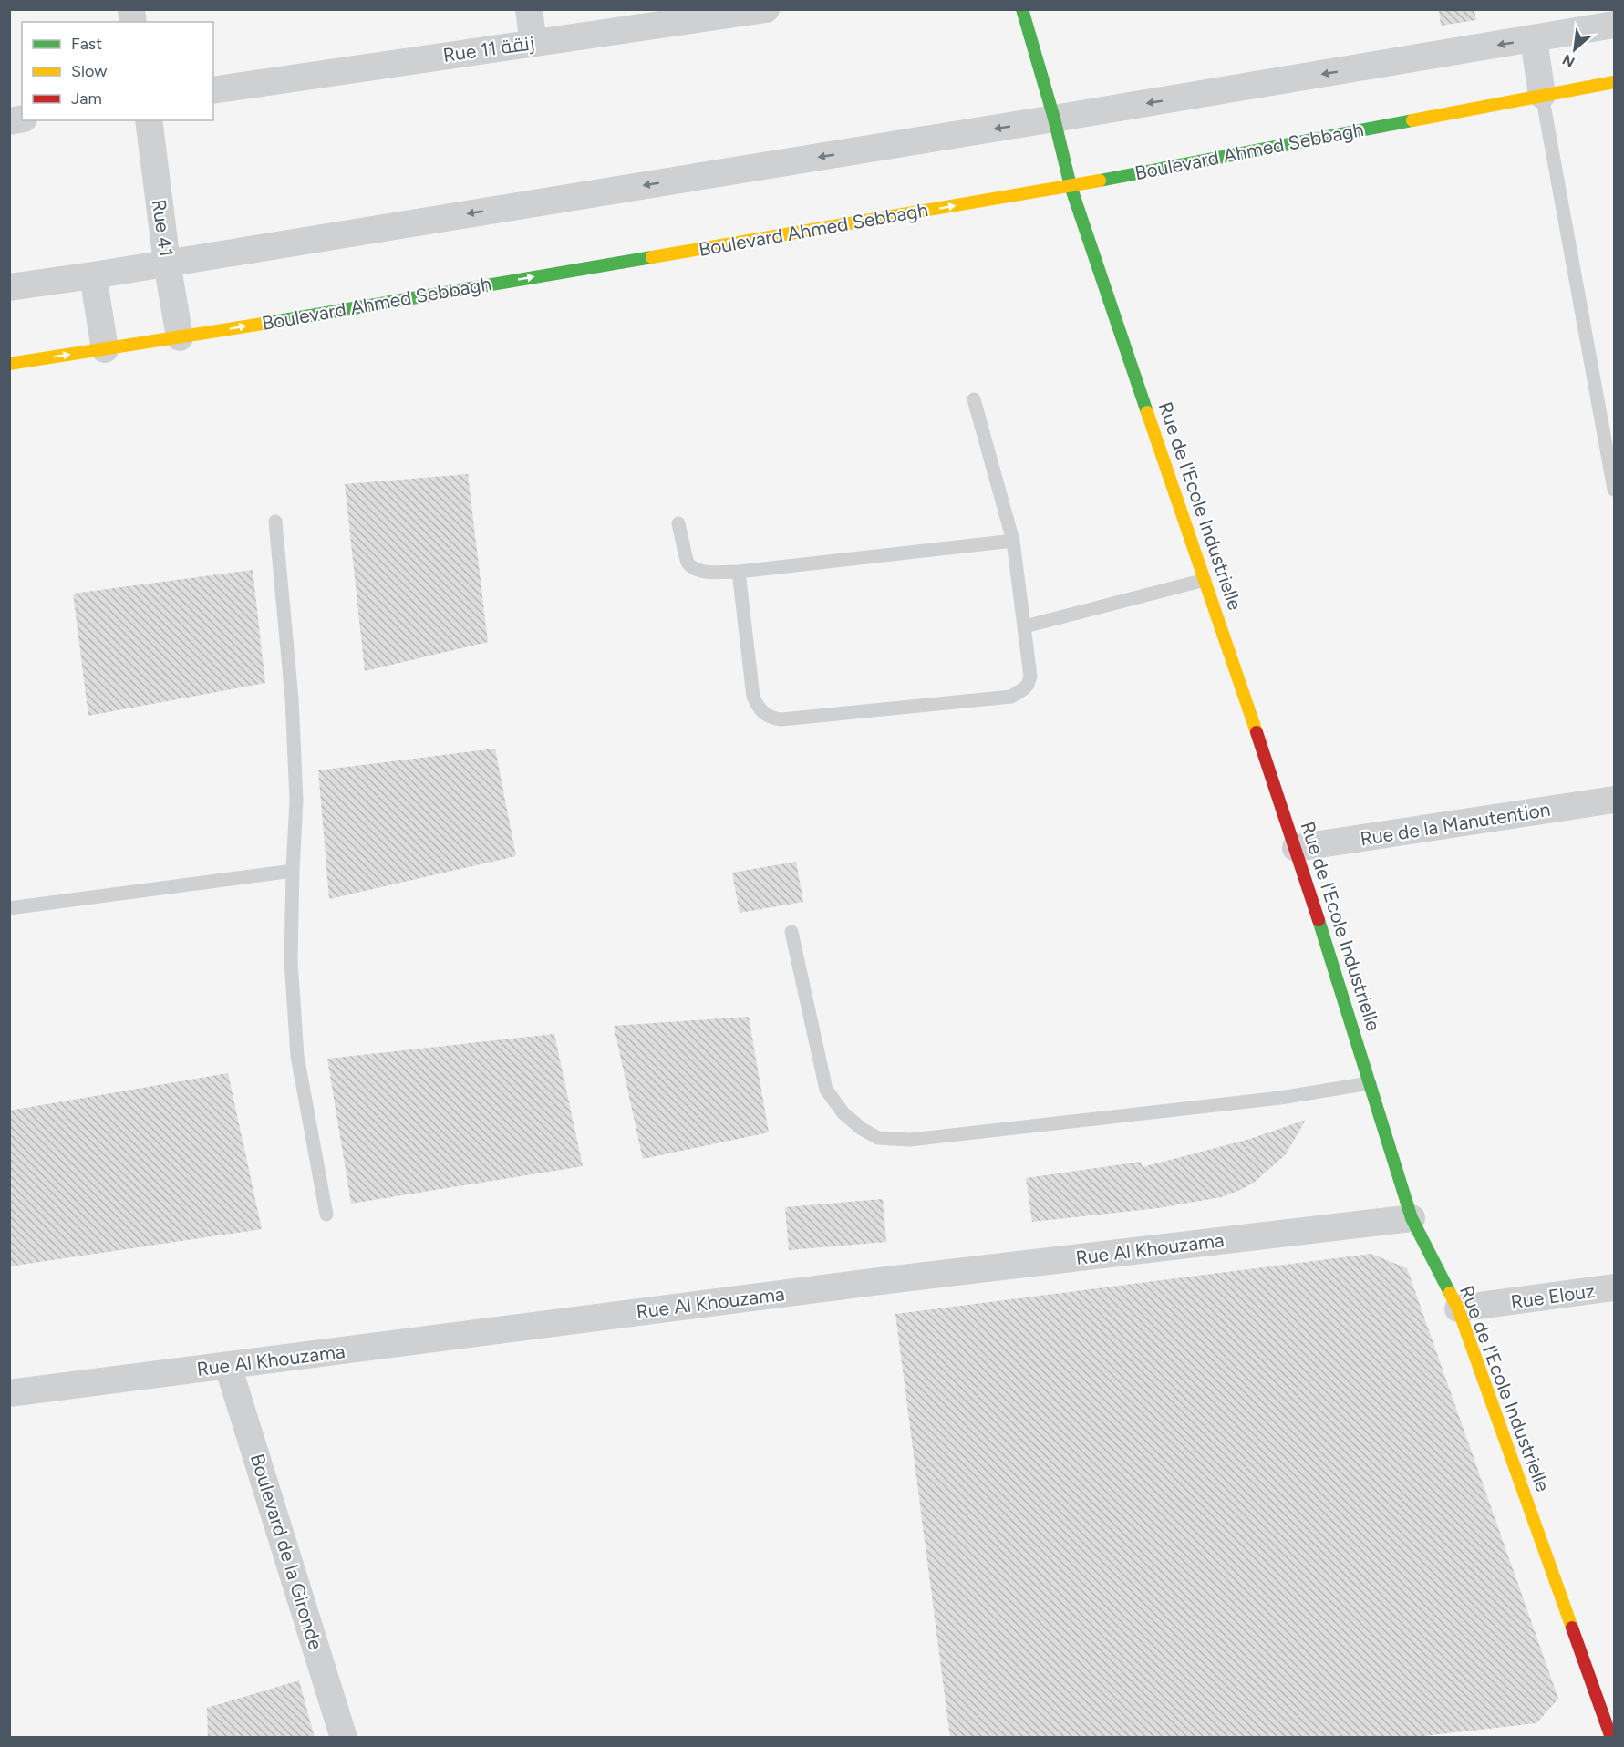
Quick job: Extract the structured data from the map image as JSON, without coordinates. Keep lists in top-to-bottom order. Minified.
{"streets":{"street":["Rue 11 زنقة","Boulevard Ahmed Sebbagh","Rue 41","Rue de l'Ecole Industrielle","Rue de la Manutention","Rue Al Khouzama","Rue Elouz","Boulevard de la Gironde"]},"crossings":[["Boulevard Ahmed Sebbagh","Rue 41"],["Boulevard Ahmed Sebbagh","Rue de l'Ecole Industrielle"],["Rue de l'Ecole Industrielle","Rue de la Manutention"],["Rue de l'Ecole Industrielle","Rue Al Khouzama"],["Rue de l'Ecole Industrielle","Rue Elouz"],["Rue Al Khouzama","Boulevard de la Gironde"]],"legend":["Fast","Slow","Jam"],"north":"bottom left"}
